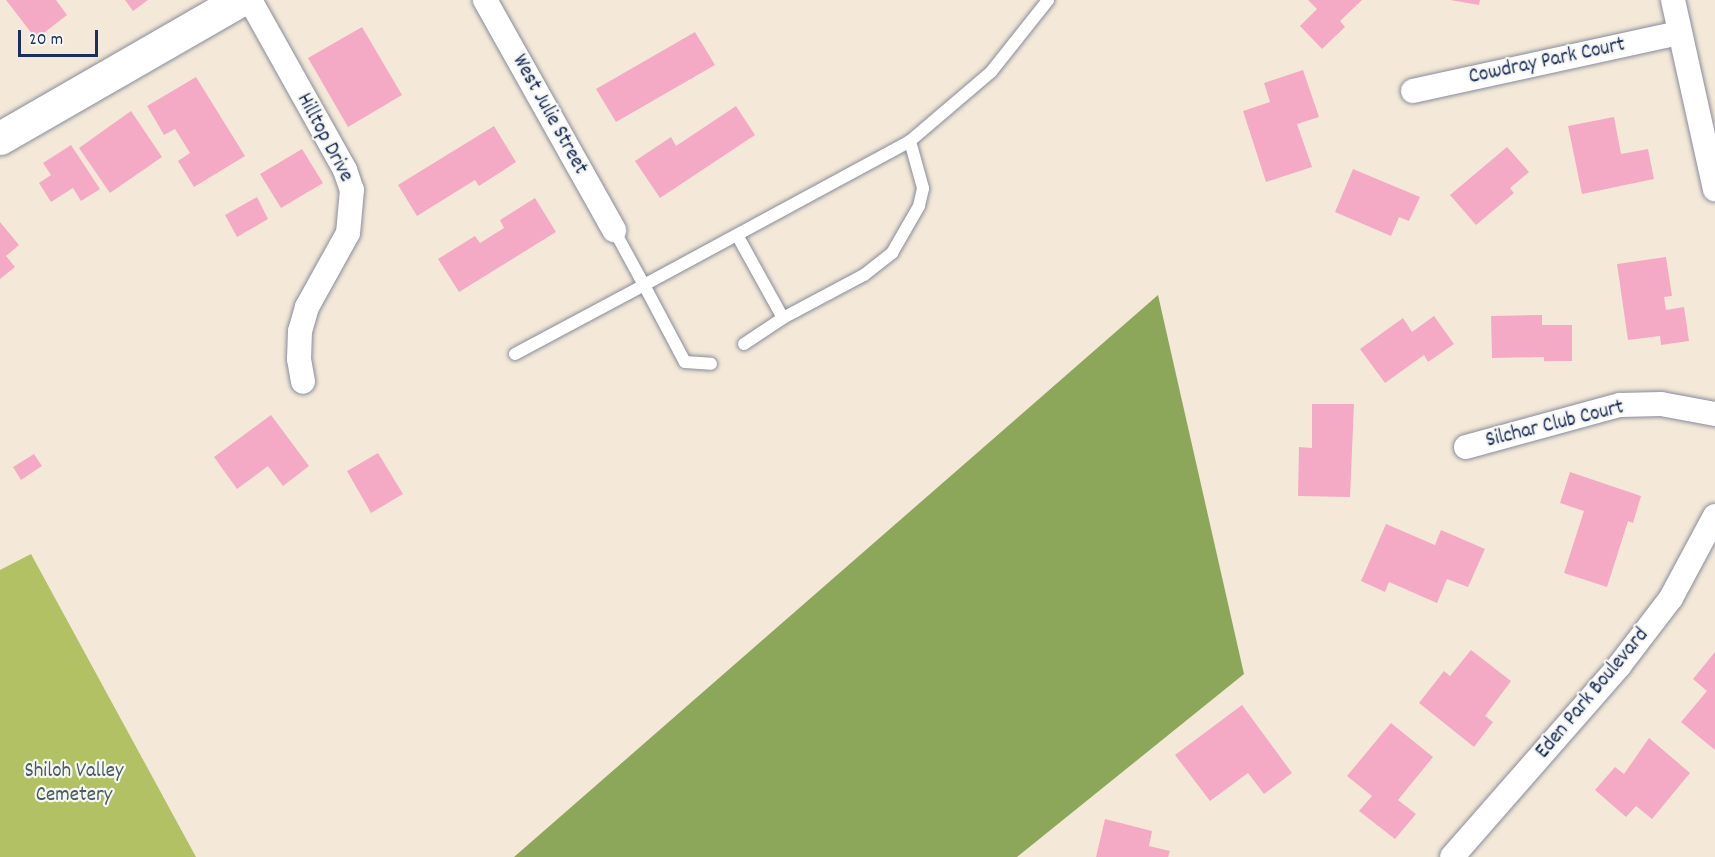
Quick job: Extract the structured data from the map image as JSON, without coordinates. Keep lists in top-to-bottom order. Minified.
{"streets":{"street":["Cowdray Park Court","West Julie Street","Hilltop Drive","Silchar Club Court","Eden Park Boulevard"]},"parks":["Shiloh Valley Cemetery"],"scale_bar":"20 m"}
